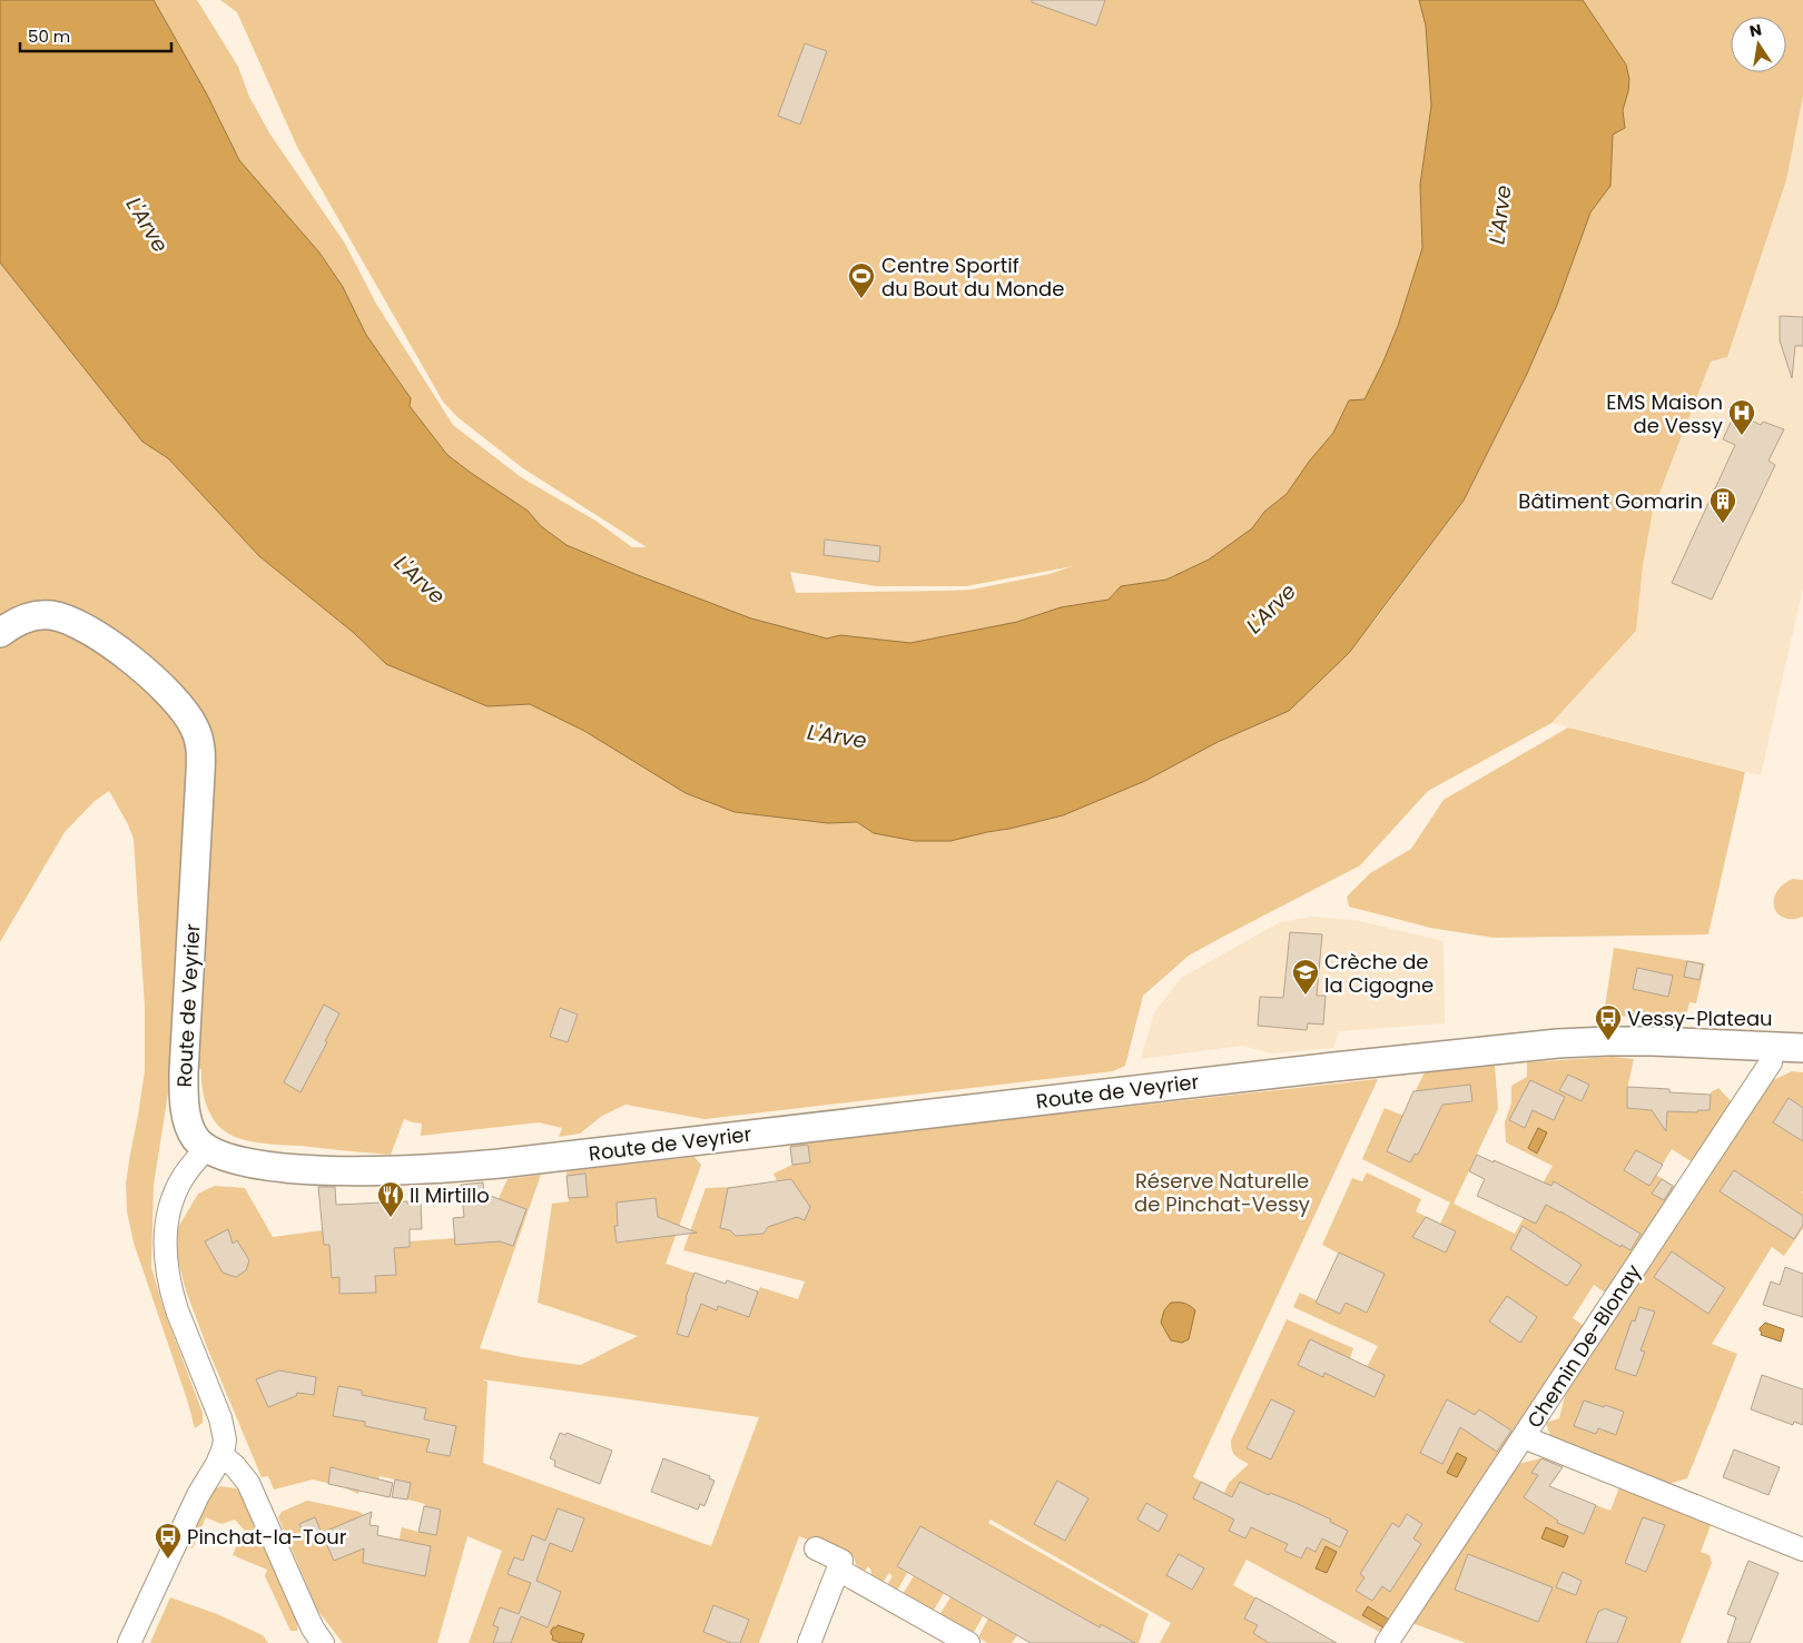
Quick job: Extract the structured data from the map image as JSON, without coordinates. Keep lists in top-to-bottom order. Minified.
{"streets":{"main road":["Route de Veyrier"],"street":["Chemin De-Blonay"]},"crossings":[["Route de Veyrier","Chemin De-Blonay"]],"water":["L'Arve"],"parks":["Réserve Naturelle de Pinchat-Vessy"],"places":{"sports":["Centre Sportif du Bout du Monde"],"hospital":["EMS Maison de Vessy"],"building":["Bâtiment Gomarin"],"school or university":["Crèche de la Cigogne"],"bus stop":["Vessy-Plateau","Pinchat-la-Tour"],"restaurant":["Il Mirtillo"]},"scale_bar":"50 m","north":"top"}
